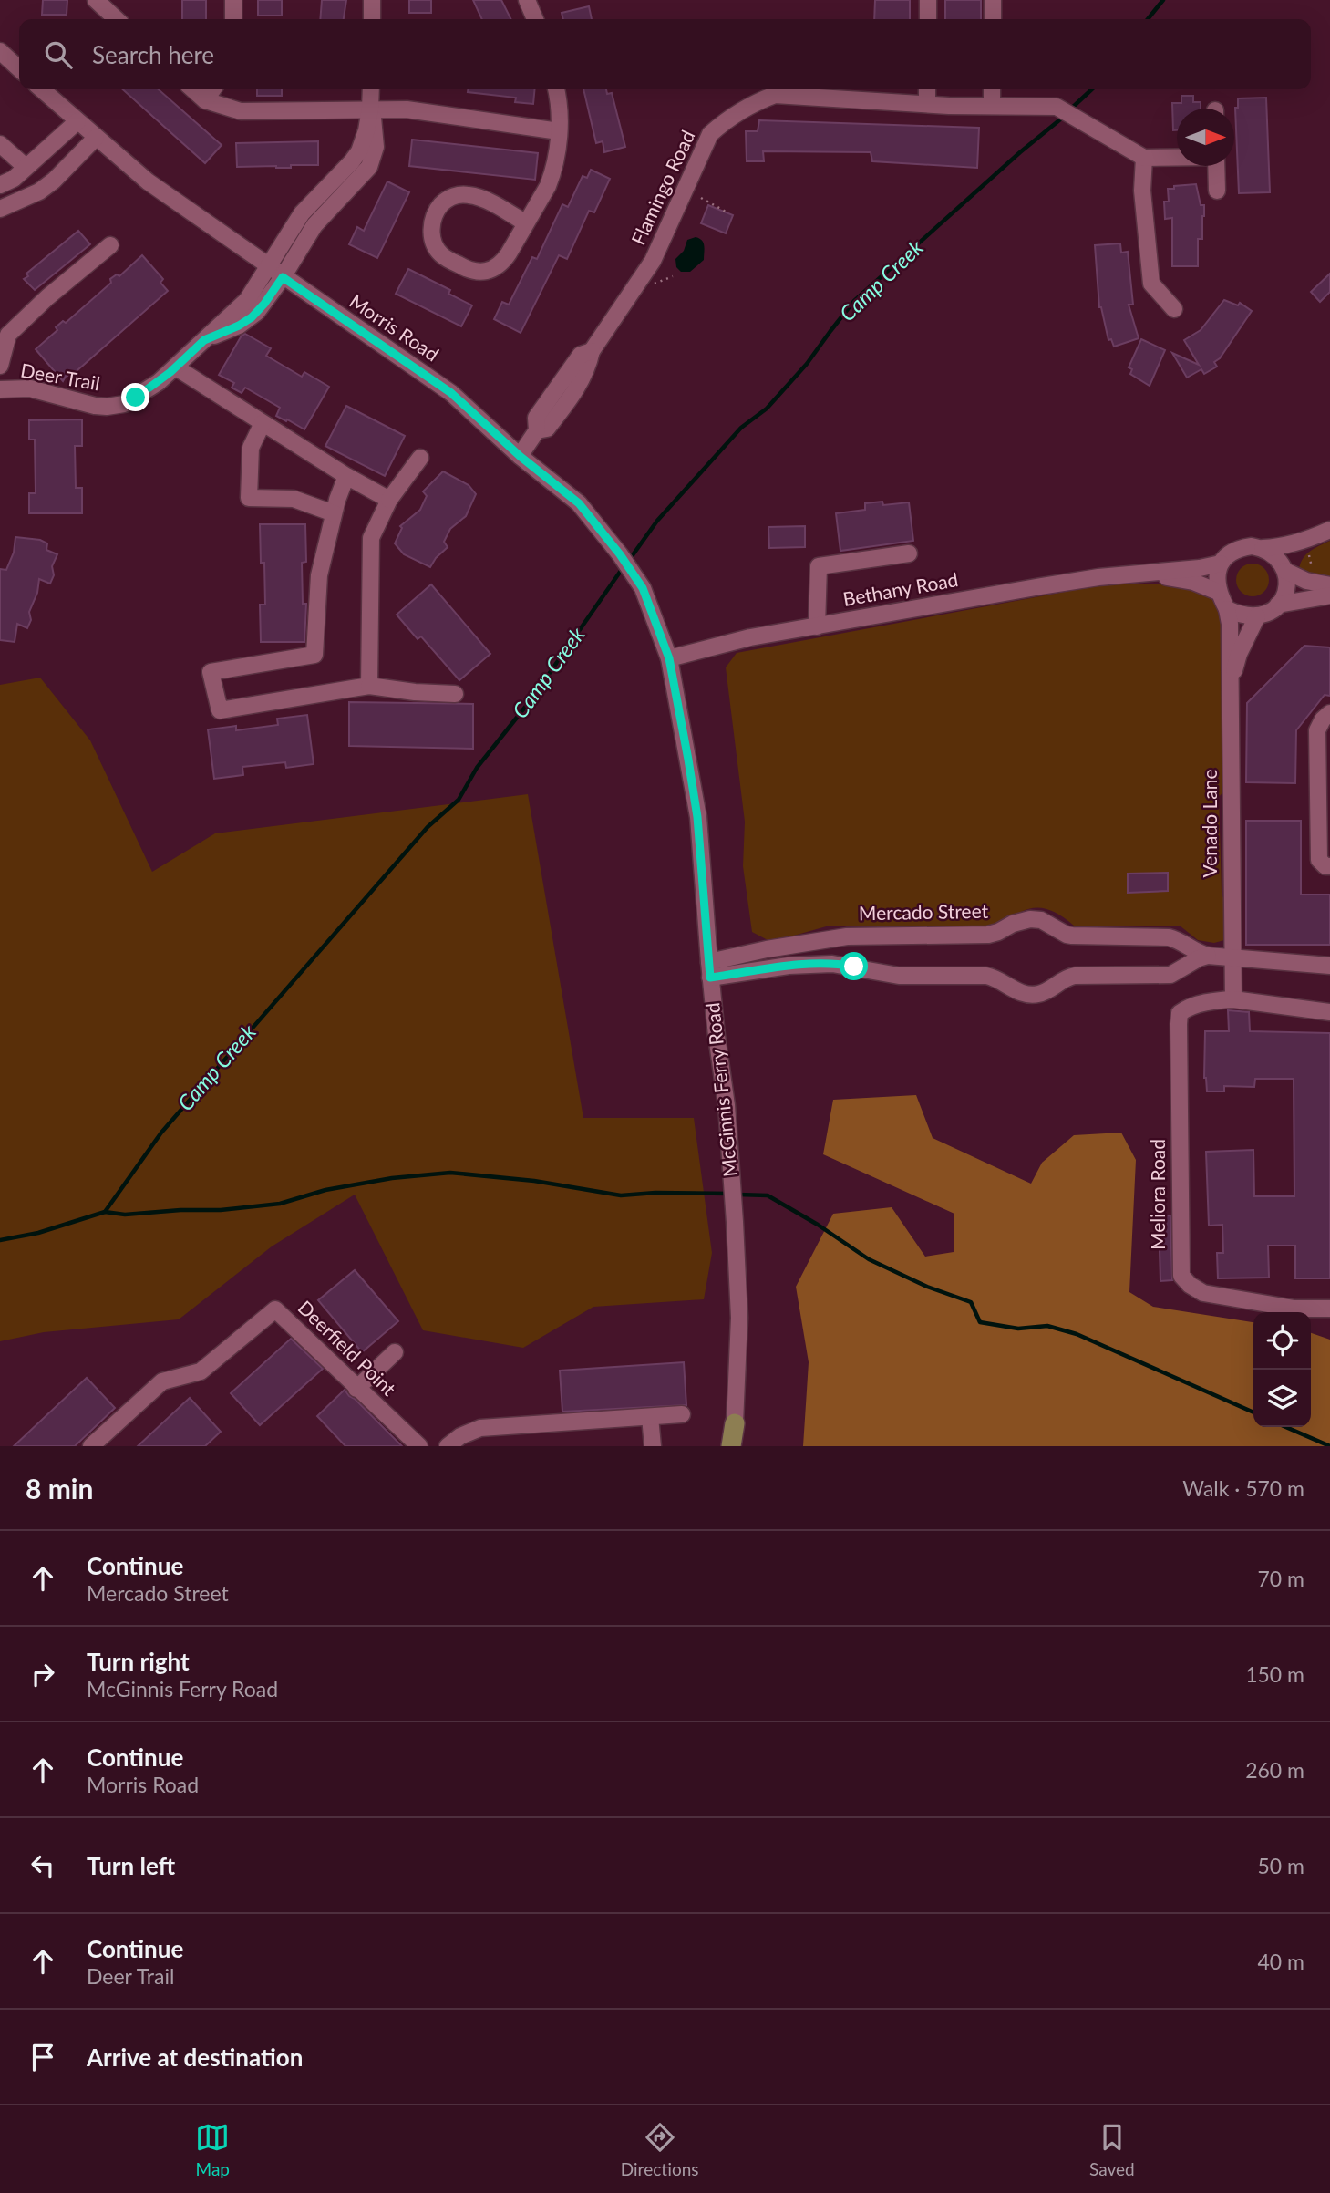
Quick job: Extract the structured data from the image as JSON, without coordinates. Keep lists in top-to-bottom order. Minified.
{"streets":{"main road":["McGinnis Ferry Road"],"street":["Flamingo Road","Morris Road","Deer Trail","Bethany Road","Venado Lane","Mercado Street","Meliora Road","Deerfield Point"]},"crossings":[["Flamingo Road","Morris Road"],["Morris Road","Deer Trail"],["Morris Road","Bethany Road"],["Morris Road","McGinnis Ferry Road"],["Bethany Road","Venado Lane"],["Bethany Road","McGinnis Ferry Road"],["Venado Lane","Mercado Street"],["Mercado Street","McGinnis Ferry Road"]],"water":["Camp Creek"],"north":"right","page":{"search":"Search here","heading":["8 min","Walk · 570 m"],"list":[["Continue","Mercado Street","70 m"],["Turn right","McGinnis Ferry Road","150 m"],["Continue","Morris Road","260 m"],["Turn left","50 m"],["Continue","Deer Trail","40 m"],"Arrive at destination"],"nav":["Map","Directions","Saved"]}}
